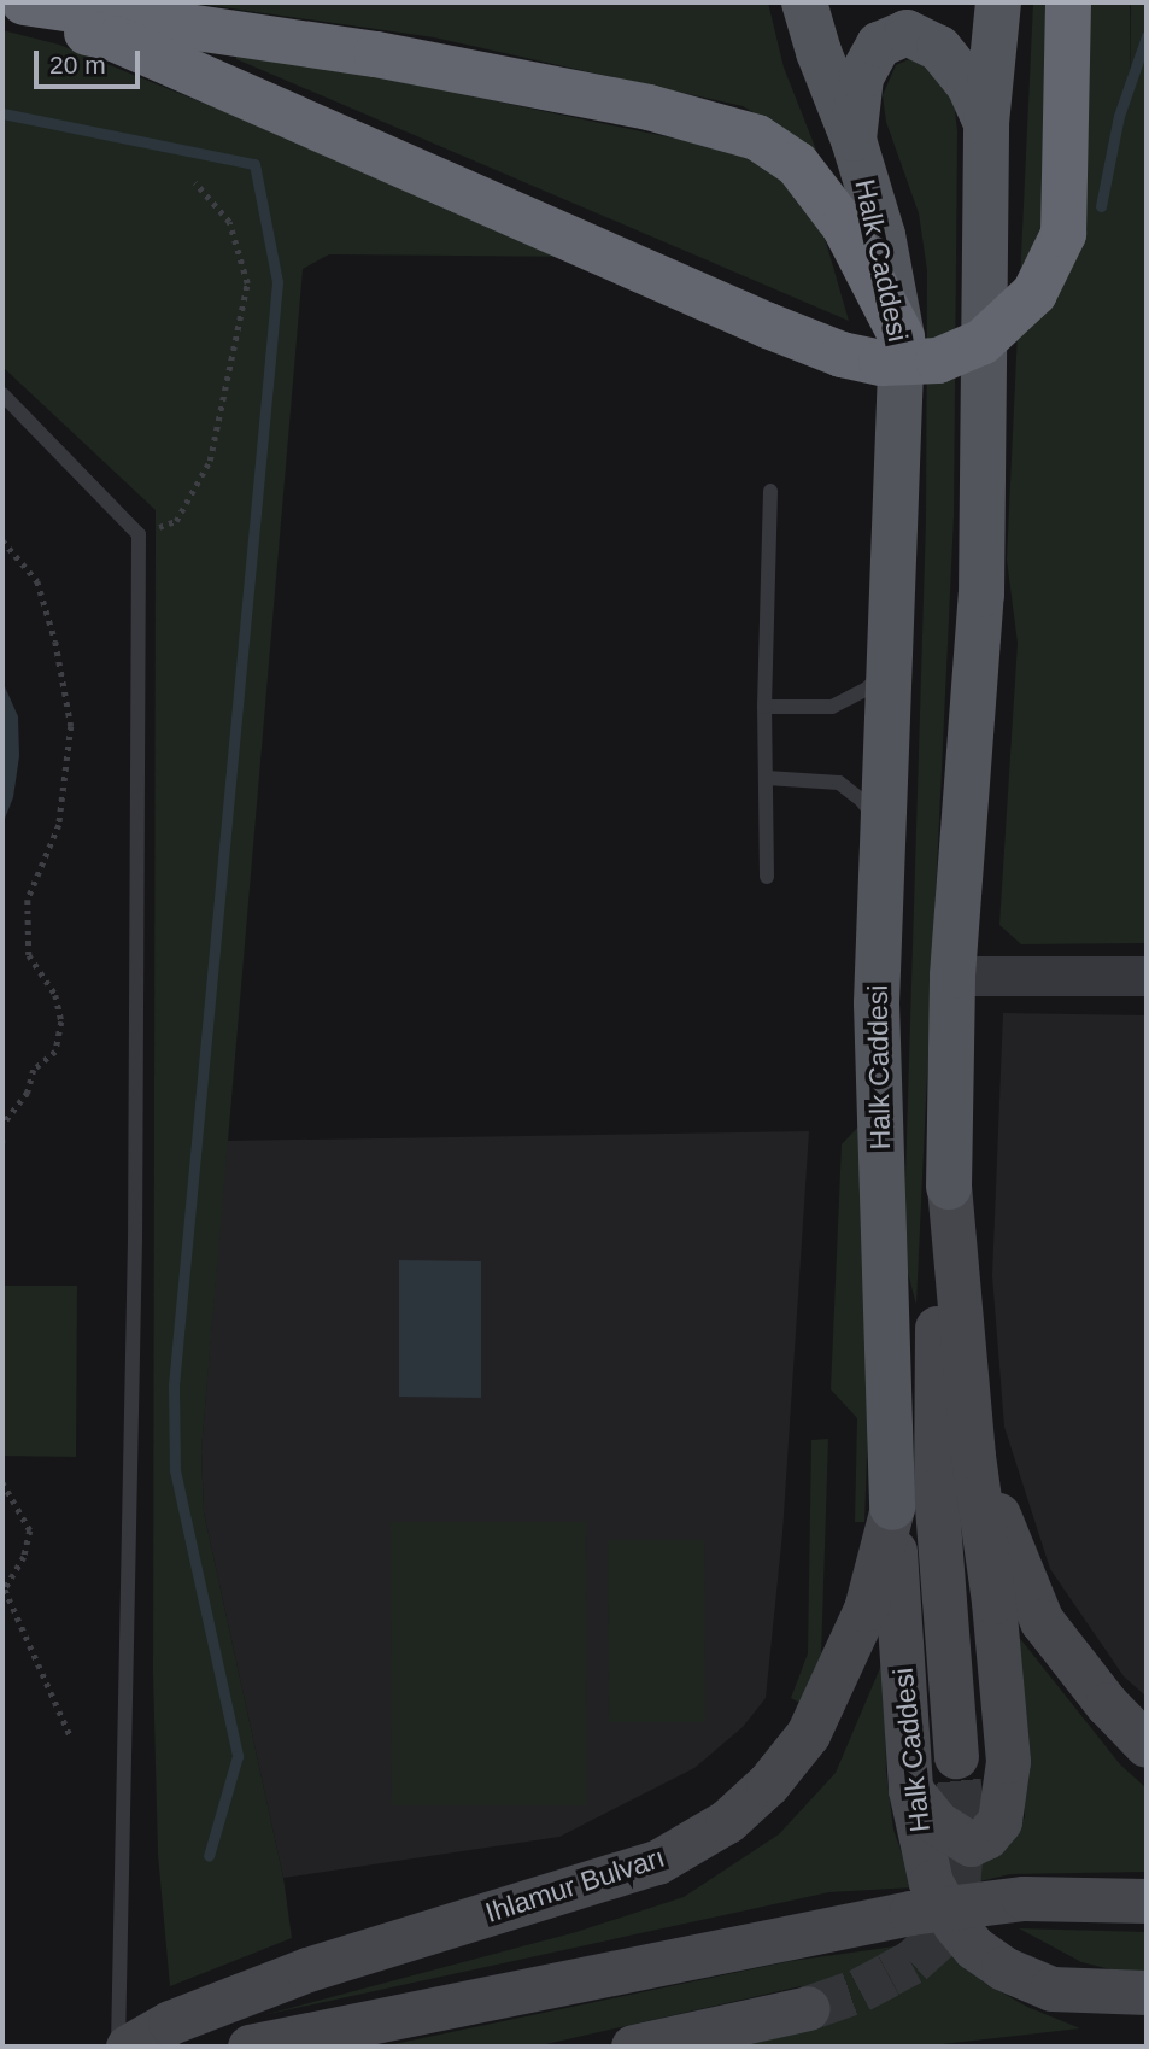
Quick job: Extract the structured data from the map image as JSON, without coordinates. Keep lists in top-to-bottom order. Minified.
{"streets":{"main road":["Halk Caddesi","Ihlamur Bulvarı"]},"crossings":[["Halk Caddesi","Ihlamur Bulvarı"]],"scale_bar":"20 m"}
